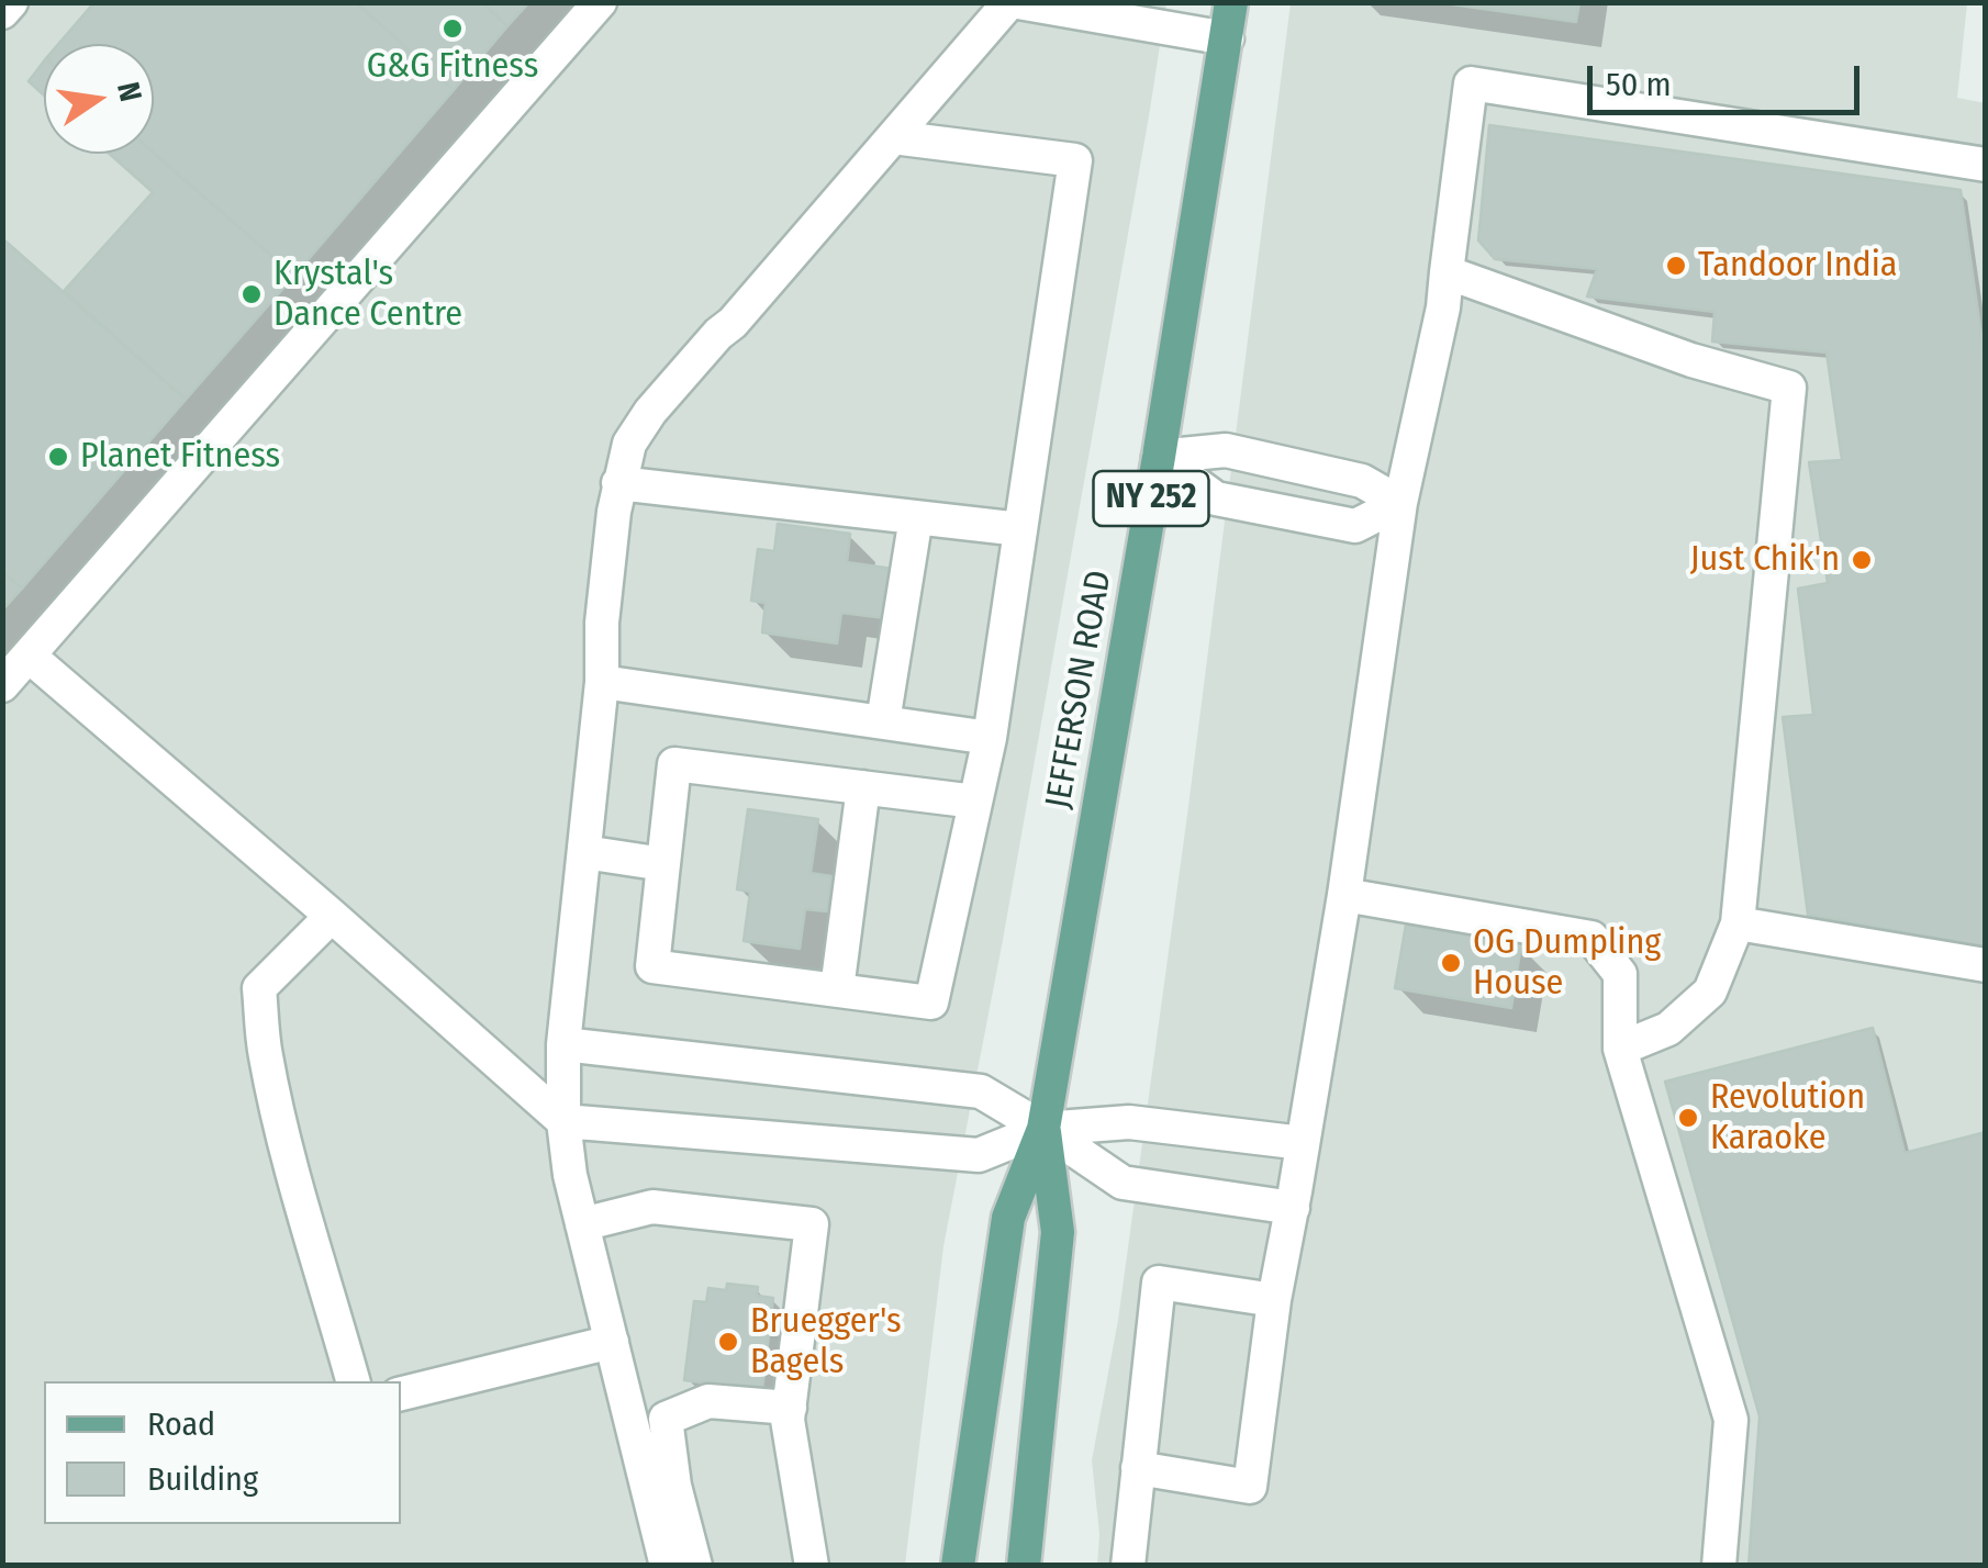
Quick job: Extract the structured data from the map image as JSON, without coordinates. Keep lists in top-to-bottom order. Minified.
{"streets":{"main road":["NY 252","JEFFERSON ROAD"]},"places":["G&G Fitness","Tandoor India","Krystal's Dance Centre","Planet Fitness","Just Chik'n","OG Dumpling House","Revolution Karaoke","Bruegger's Bagels"],"legend":["Road","Building"],"scale_bar":"50 m","north":"right"}
